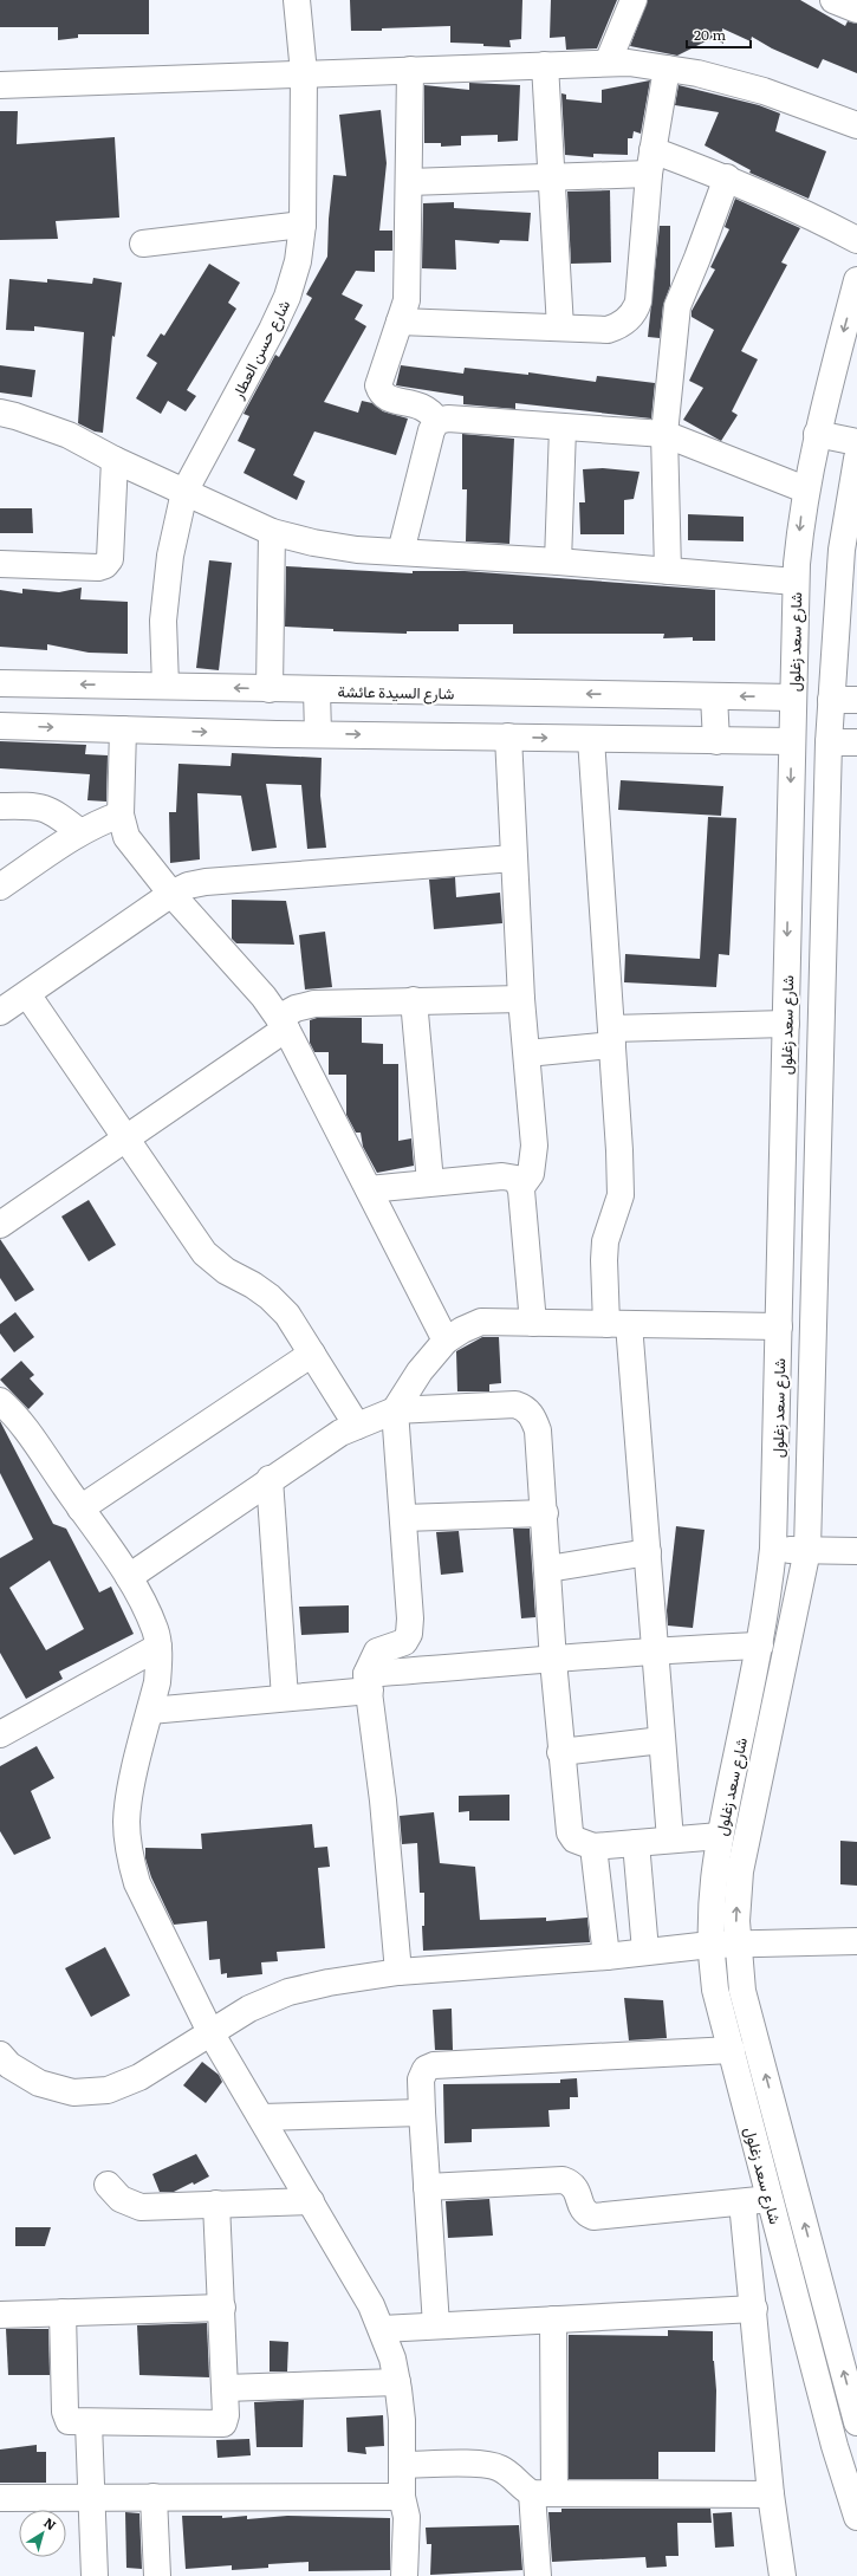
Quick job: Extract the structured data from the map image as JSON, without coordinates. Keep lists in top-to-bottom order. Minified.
{"streets":{"street":["شارع حسن العطار","شارع سعد زغلول","شارع السيدة عائشة"]},"crossings":[["شارع حسن العطار","شارع السيدة عائشة"],["شارع سعد زغلول","شارع السيدة عائشة"]],"scale_bar":"20 m","north":"top right"}
